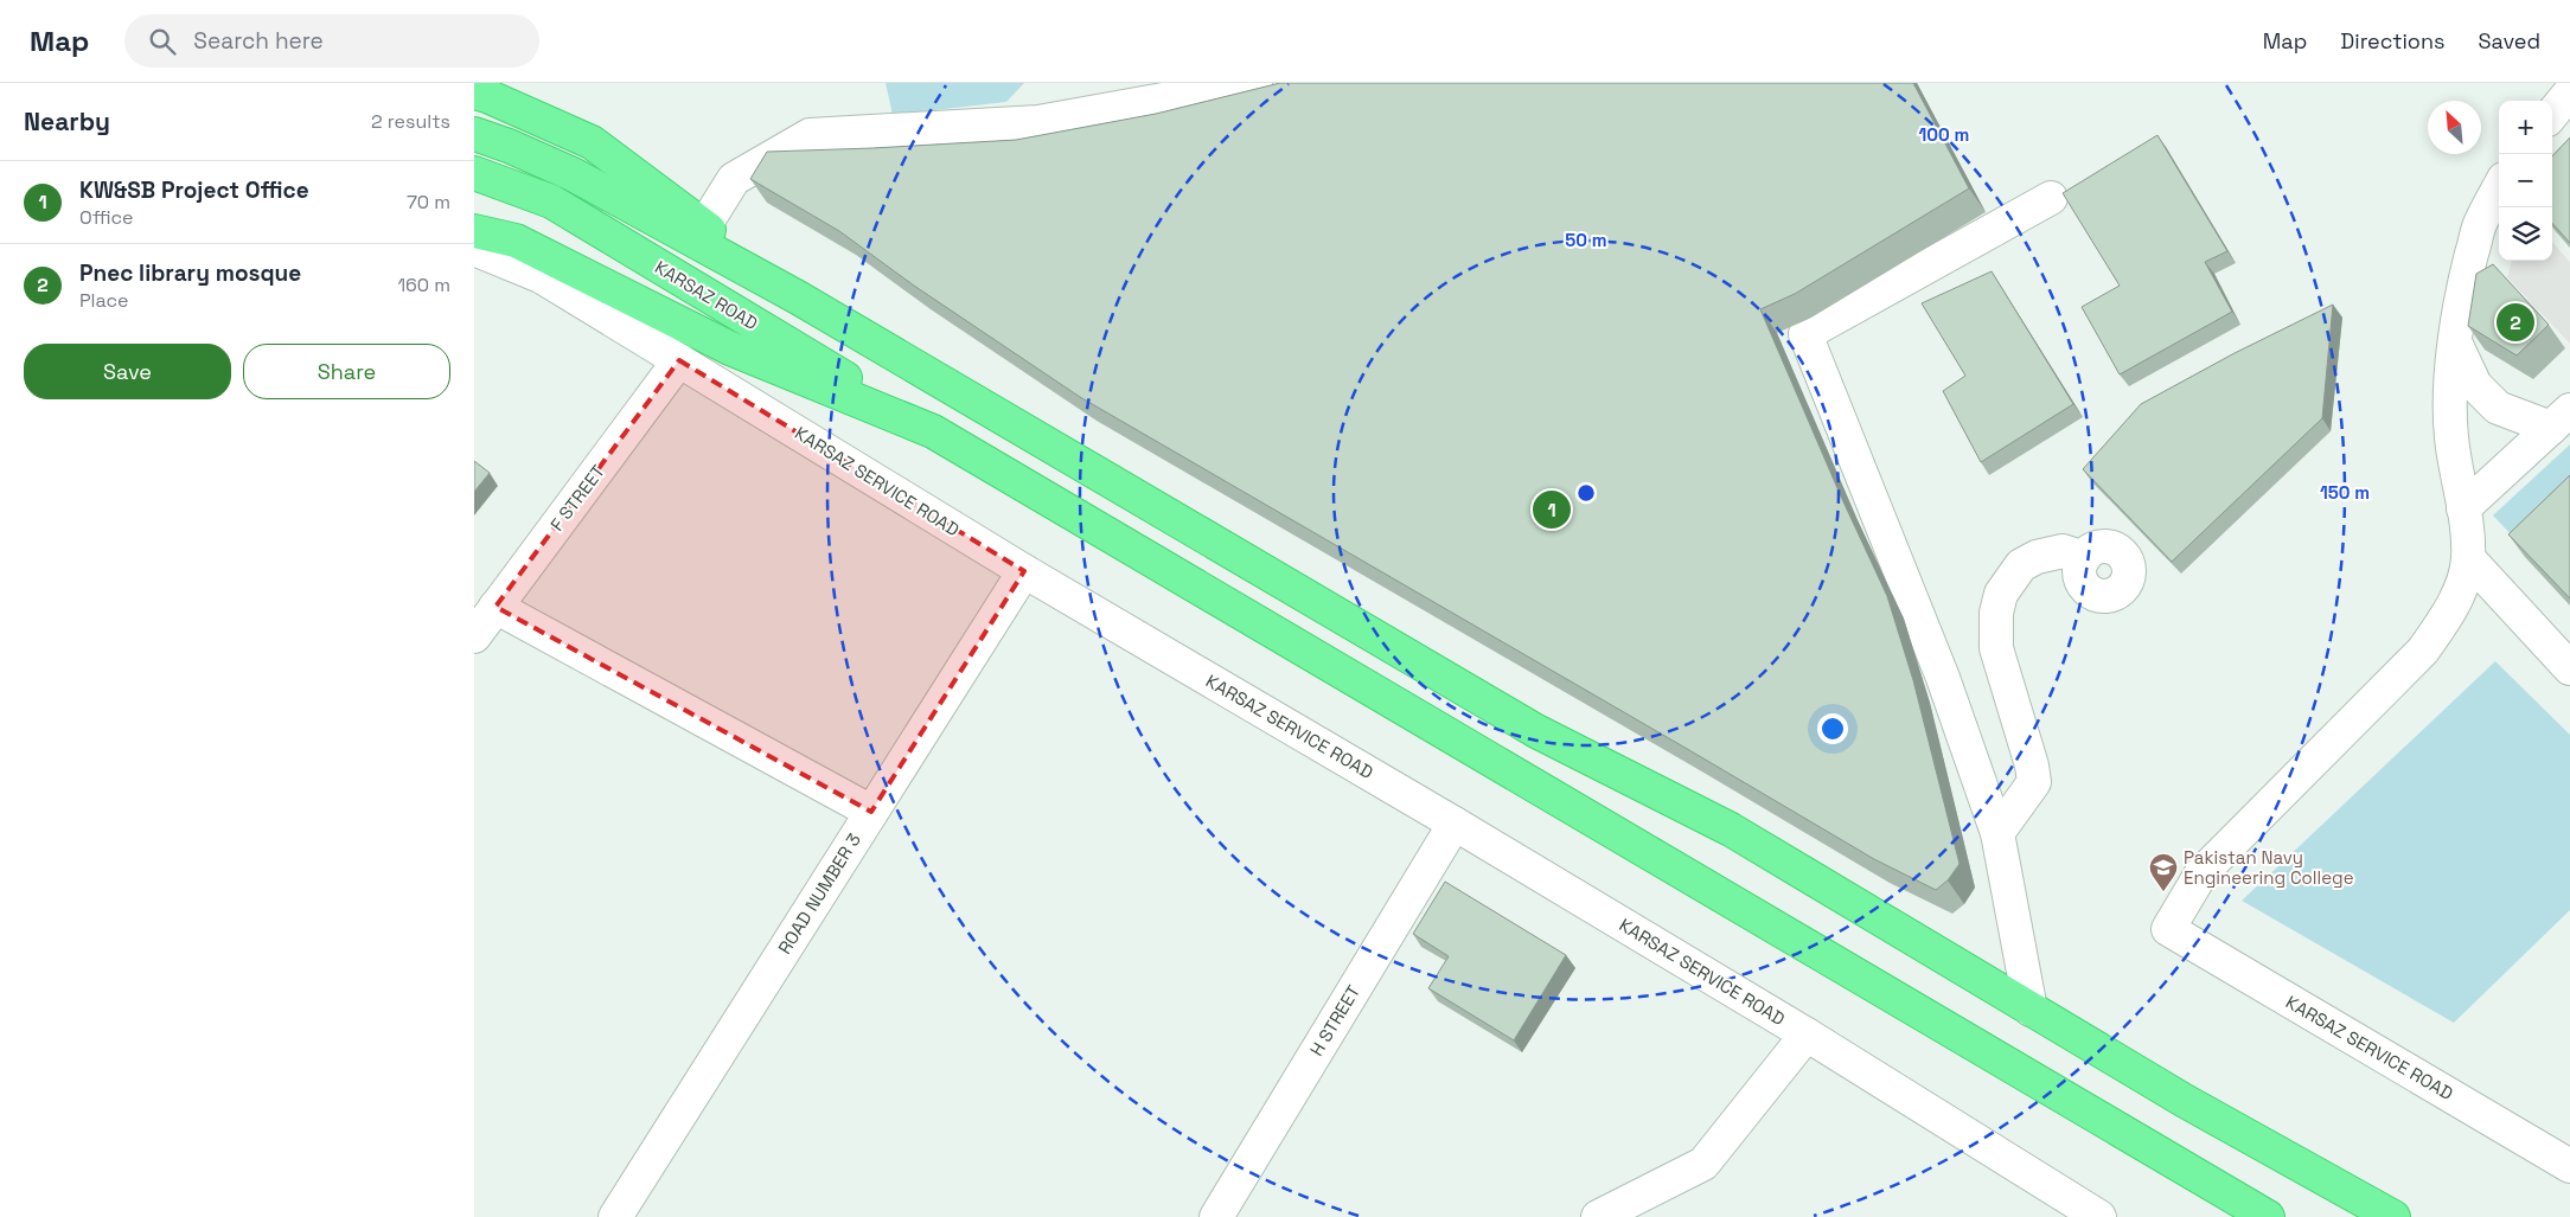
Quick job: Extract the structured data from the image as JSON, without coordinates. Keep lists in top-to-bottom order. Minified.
{"streets":{"highway":["KARSAZ ROAD"],"street":["KARSAZ SERVICE ROAD","F STREET","ROAD NUMBER 3","H STREET"]},"crossings":[["KARSAZ SERVICE ROAD","F STREET"],["KARSAZ SERVICE ROAD","ROAD NUMBER 3"],["KARSAZ SERVICE ROAD","H STREET"]],"places":{"school or university":["Pakistan Navy Engineering College"]},"north":"top left","page":{"header":"Map","search":"Search here","nav":["Map","Directions","Saved"],"heading":["Nearby","2 results"],"map_buttons":["+","−"],"list":[{"mark":"1","name":"KW&SB Project Office","note":"Office","value":"70 m"},{"mark":"2","name":"Pnec library mosque","note":"Place","value":"160 m"}],"pins":["2","1"],"buttons":["Save","Share"]},"rings":["100 m","50 m","150 m"]}
